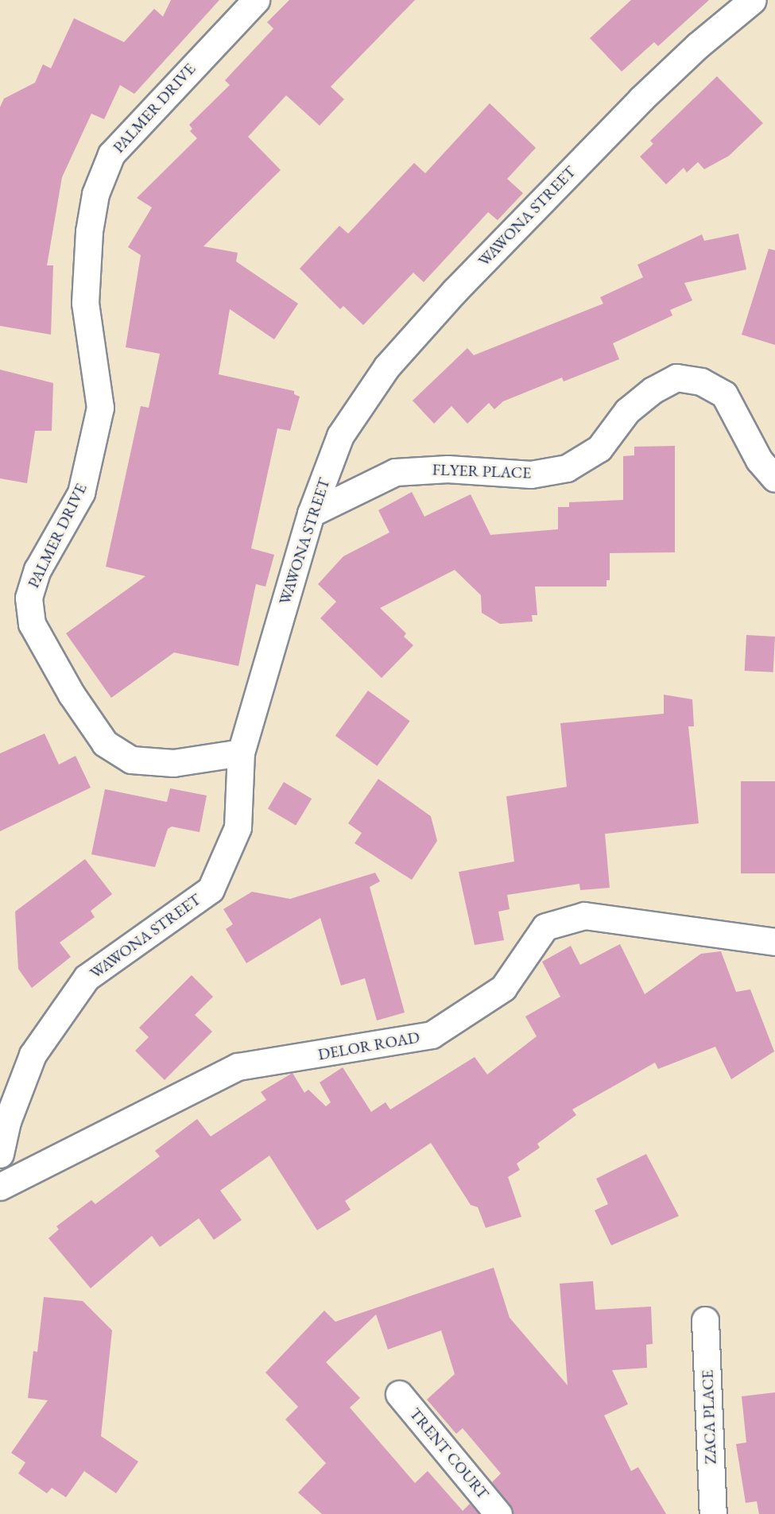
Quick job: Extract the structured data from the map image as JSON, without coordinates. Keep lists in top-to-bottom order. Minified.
{"streets":{"street":["PALMER DRIVE","WAWONA STREET","FLYER PLACE","DELOR ROAD","ZACA PLACE","TRENT COURT"]},"crossings":[["PALMER DRIVE","WAWONA STREET"],["WAWONA STREET","FLYER PLACE"]]}
